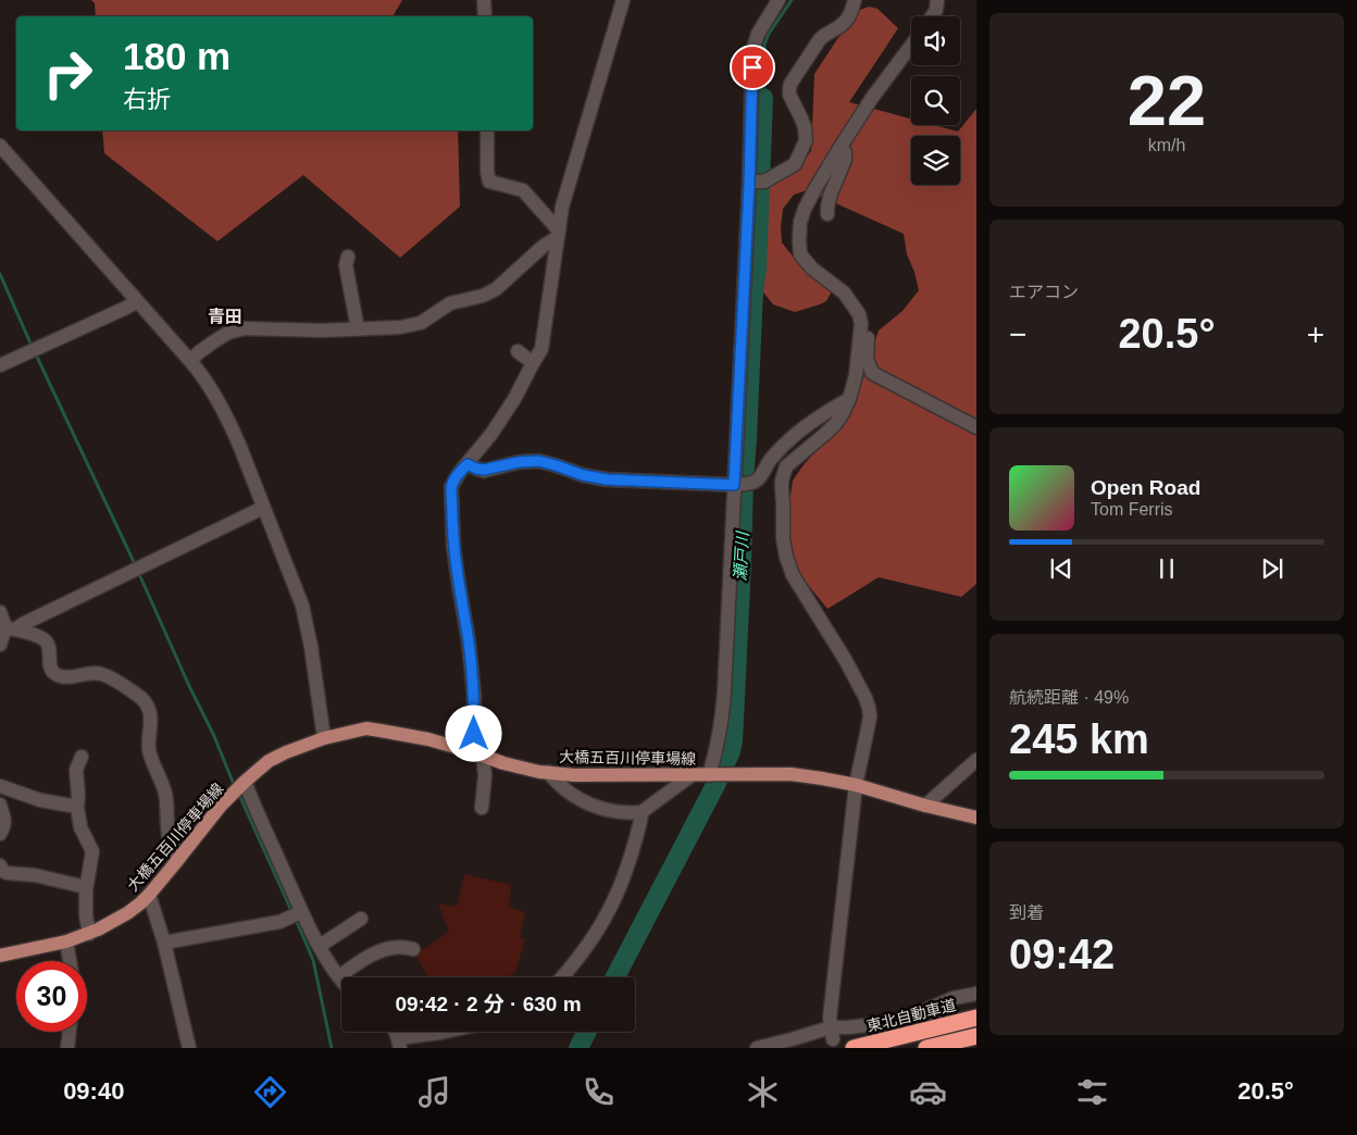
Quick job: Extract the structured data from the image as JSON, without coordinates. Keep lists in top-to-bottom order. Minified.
{"streets":{"highway":["東北自動車道"],"main road":["大橋五百川停車場線"]},"districts":["青田"],"water":["瀬戸川"],"page":{"tile":[["22","km/h"],"エアコン",["航続距離 · 49%","245 km"],["到着","09:42"]],"turn":["180 m","右折"],"heat":["−","20.5°","+"],"song":["Open Road","Tom Ferris"],"limit":"30","trip":"09:42 · 2 分 · 630 m","tabs":["09:40","20.5°"]}}
